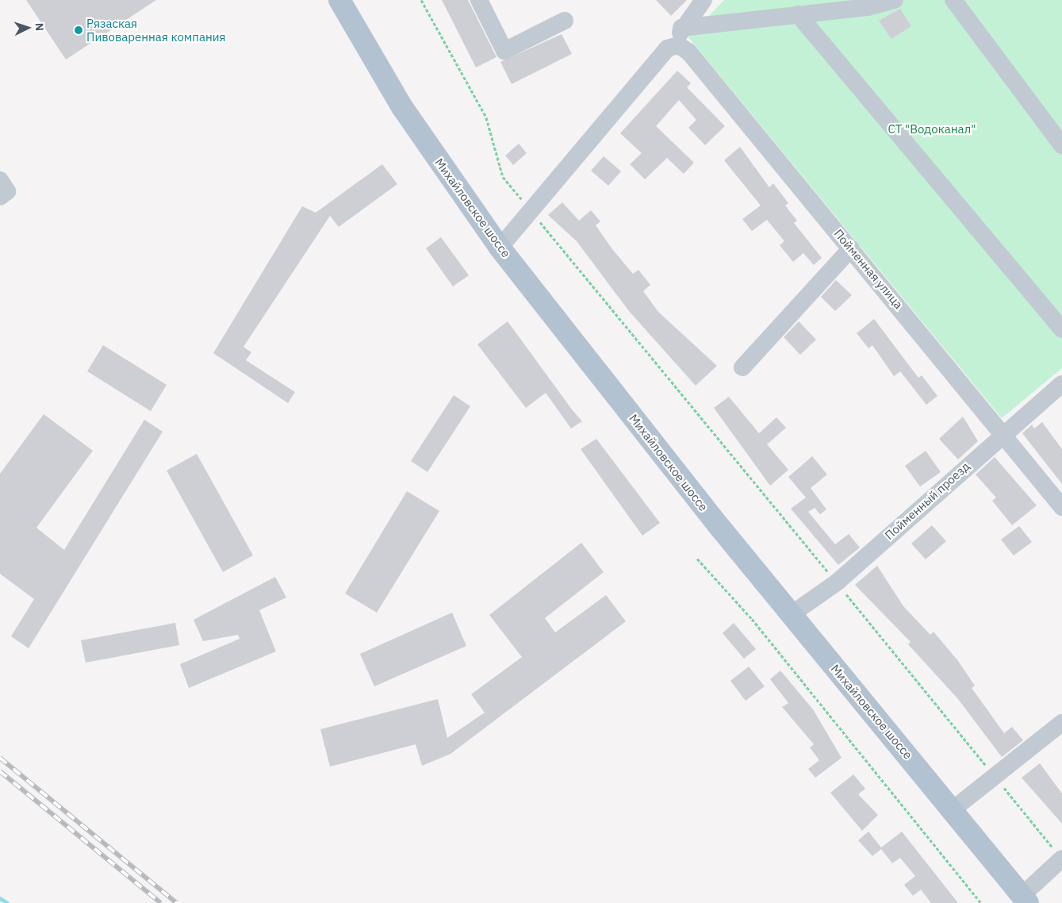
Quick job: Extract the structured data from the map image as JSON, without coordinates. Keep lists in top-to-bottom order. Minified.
{"streets":{"main road":["Михайловское шоссе"],"street":["Пойменная улица","Пойменный проезд"]},"crossings":[["Михайловское шоссе","Пойменный проезд"],["Пойменная улица","Пойменный проезд"]],"parks":["СТ \"Водоканал\""],"places":["Рязаская Пивоваренная компания"],"north":"right"}
